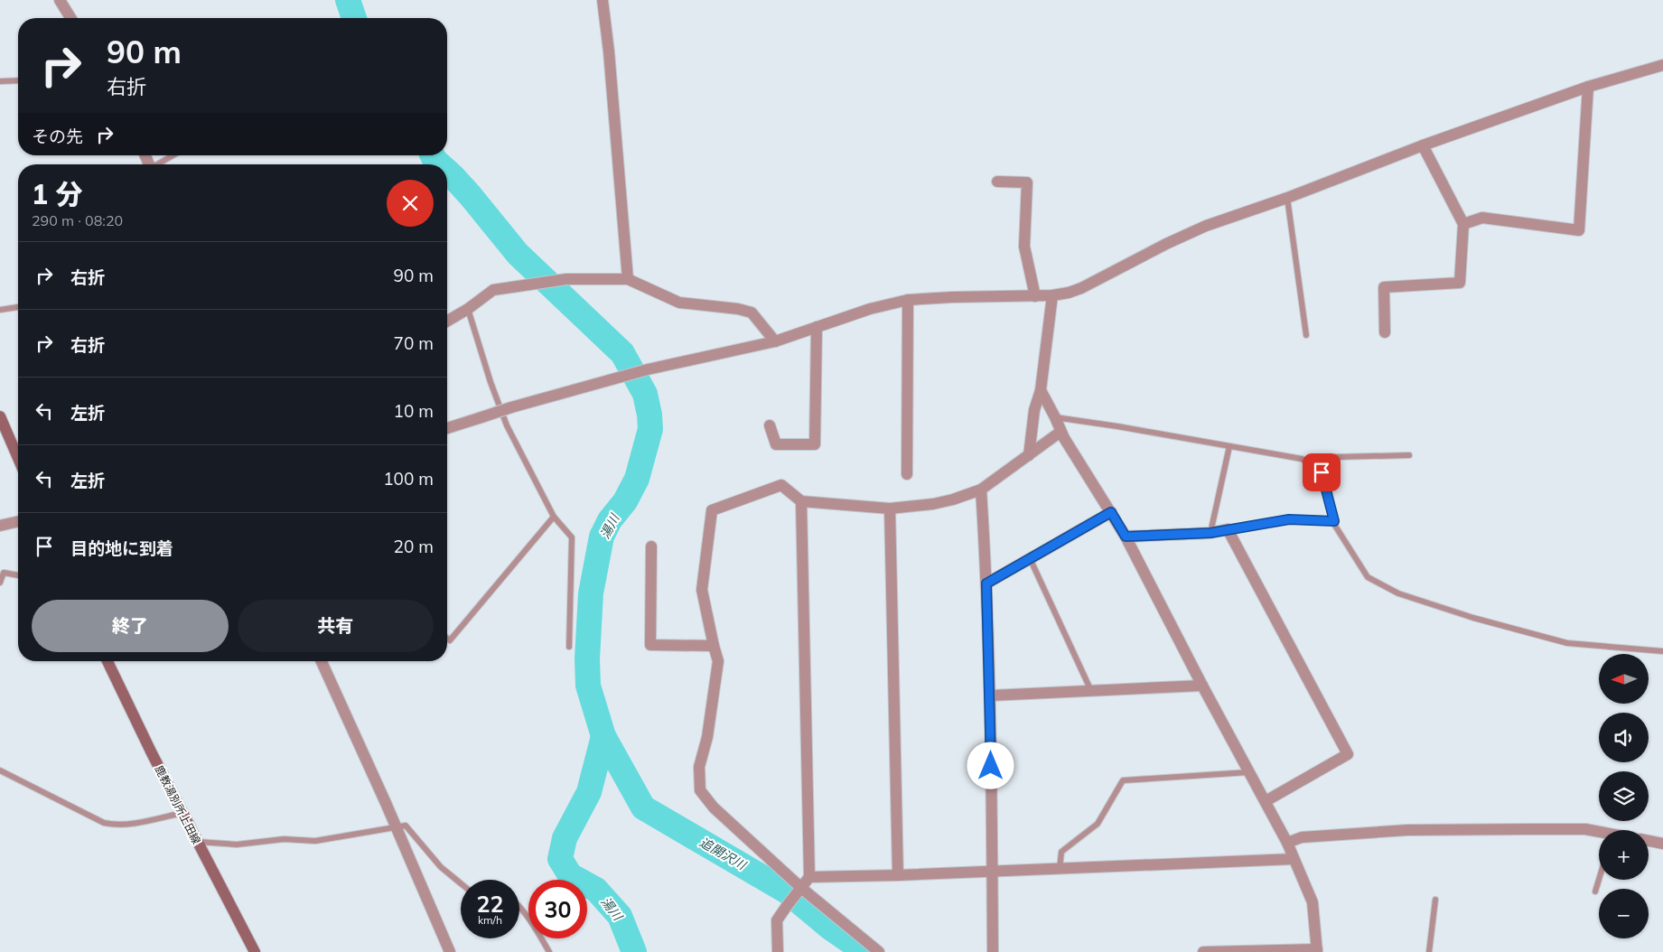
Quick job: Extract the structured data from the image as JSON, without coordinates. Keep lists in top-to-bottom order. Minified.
{"streets":{"main road":["鹿教湯別所上田線"]},"water":["湯川","追開沢川"],"north":"left","page":{"turn":["90 m","右折"],"then":"その先","heading":["1 分","290 m · 08:20"],"list":[{"name":"右折","value":"90 m"},{"name":"右折","value":"70 m"},{"name":"左折","value":"10 m"},{"name":"左折","value":"100 m"},{"name":"目的地に到着","value":"20 m"}],"buttons":["終了","共有"],"map_buttons":["+","−"],"speed":"22 km/h","limit":"30"}}
